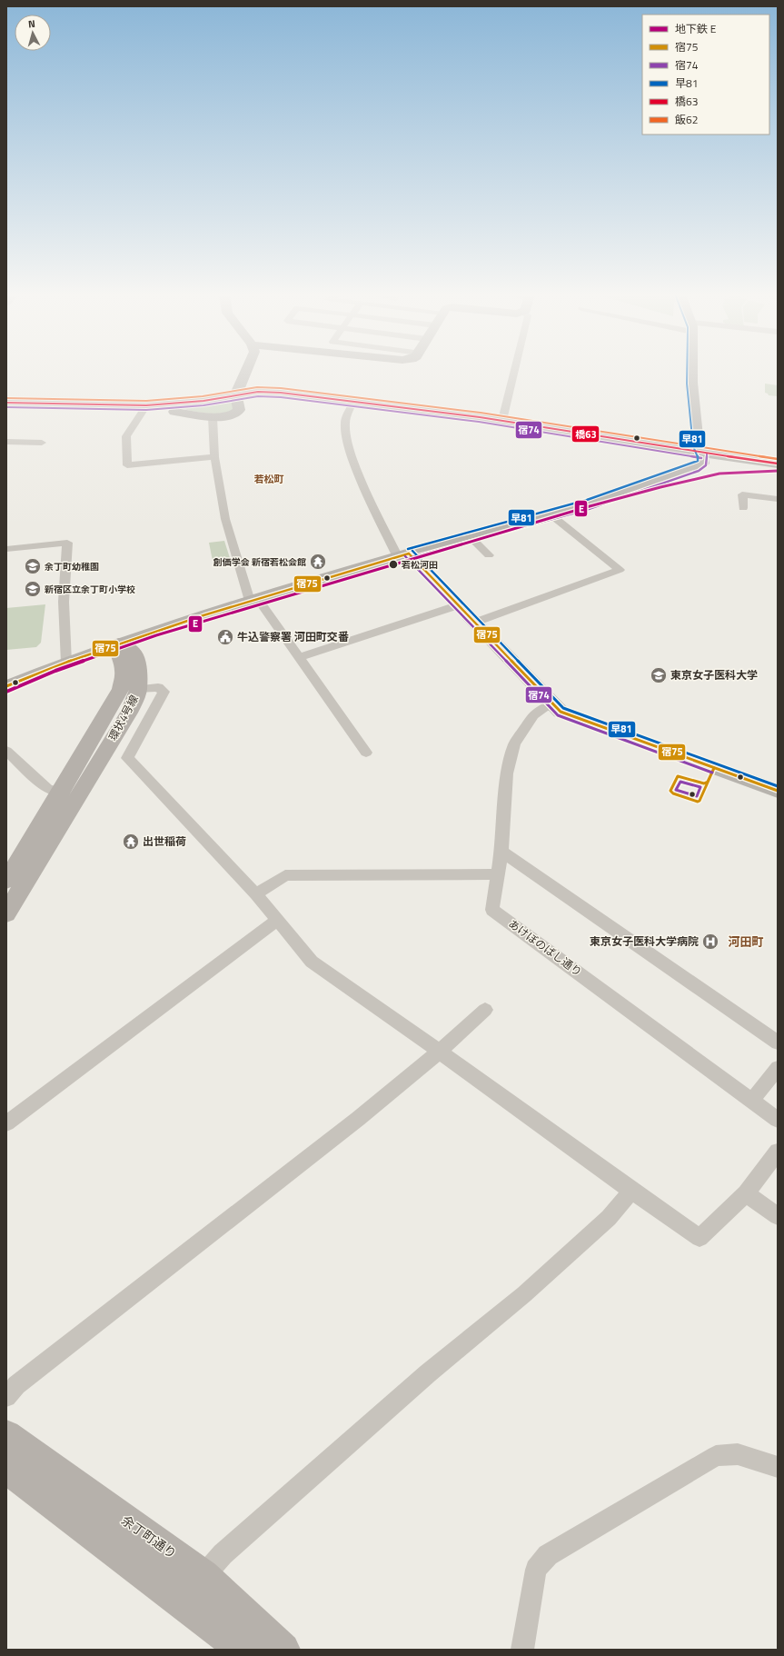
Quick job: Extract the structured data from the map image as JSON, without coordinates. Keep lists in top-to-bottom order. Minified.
{"streets":{"main road":["環状4号線","余丁町通り"],"street":["あけぼのばし通り"]},"districts":["若松町","河田町"],"places":{"temple":["創価学会 新宿若松会館","出世稲荷"],"other":["若松河田"],"school or university":["余丁町幼稚園","新宿区立余丁町小学校","東京女子医科大学"],"public building":["牛込警察署 河田町交番"],"hospital":["東京女子医科大学病院"]},"lines":["transit line 早81","transit line 飯62","transit line 橋63","transit line 宿74","metro line E","transit line 宿75"],"legend":["地下鉄 E","宿75","宿74","早81","橋63","飯62"],"north":"top"}
